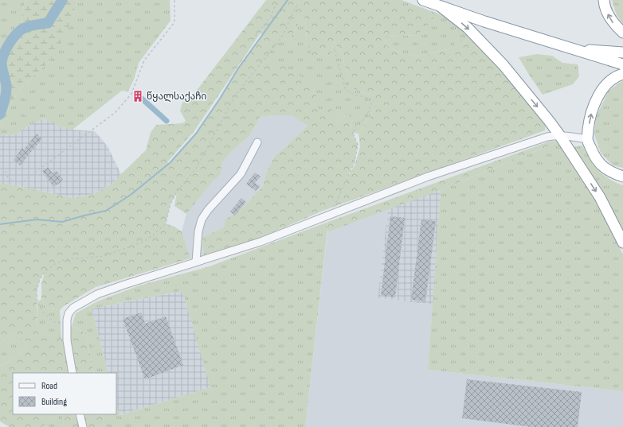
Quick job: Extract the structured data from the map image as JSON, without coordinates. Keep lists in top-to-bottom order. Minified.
{"places":{"building":["წყალსაქაჩი"]},"legend":["Road","Building"]}
